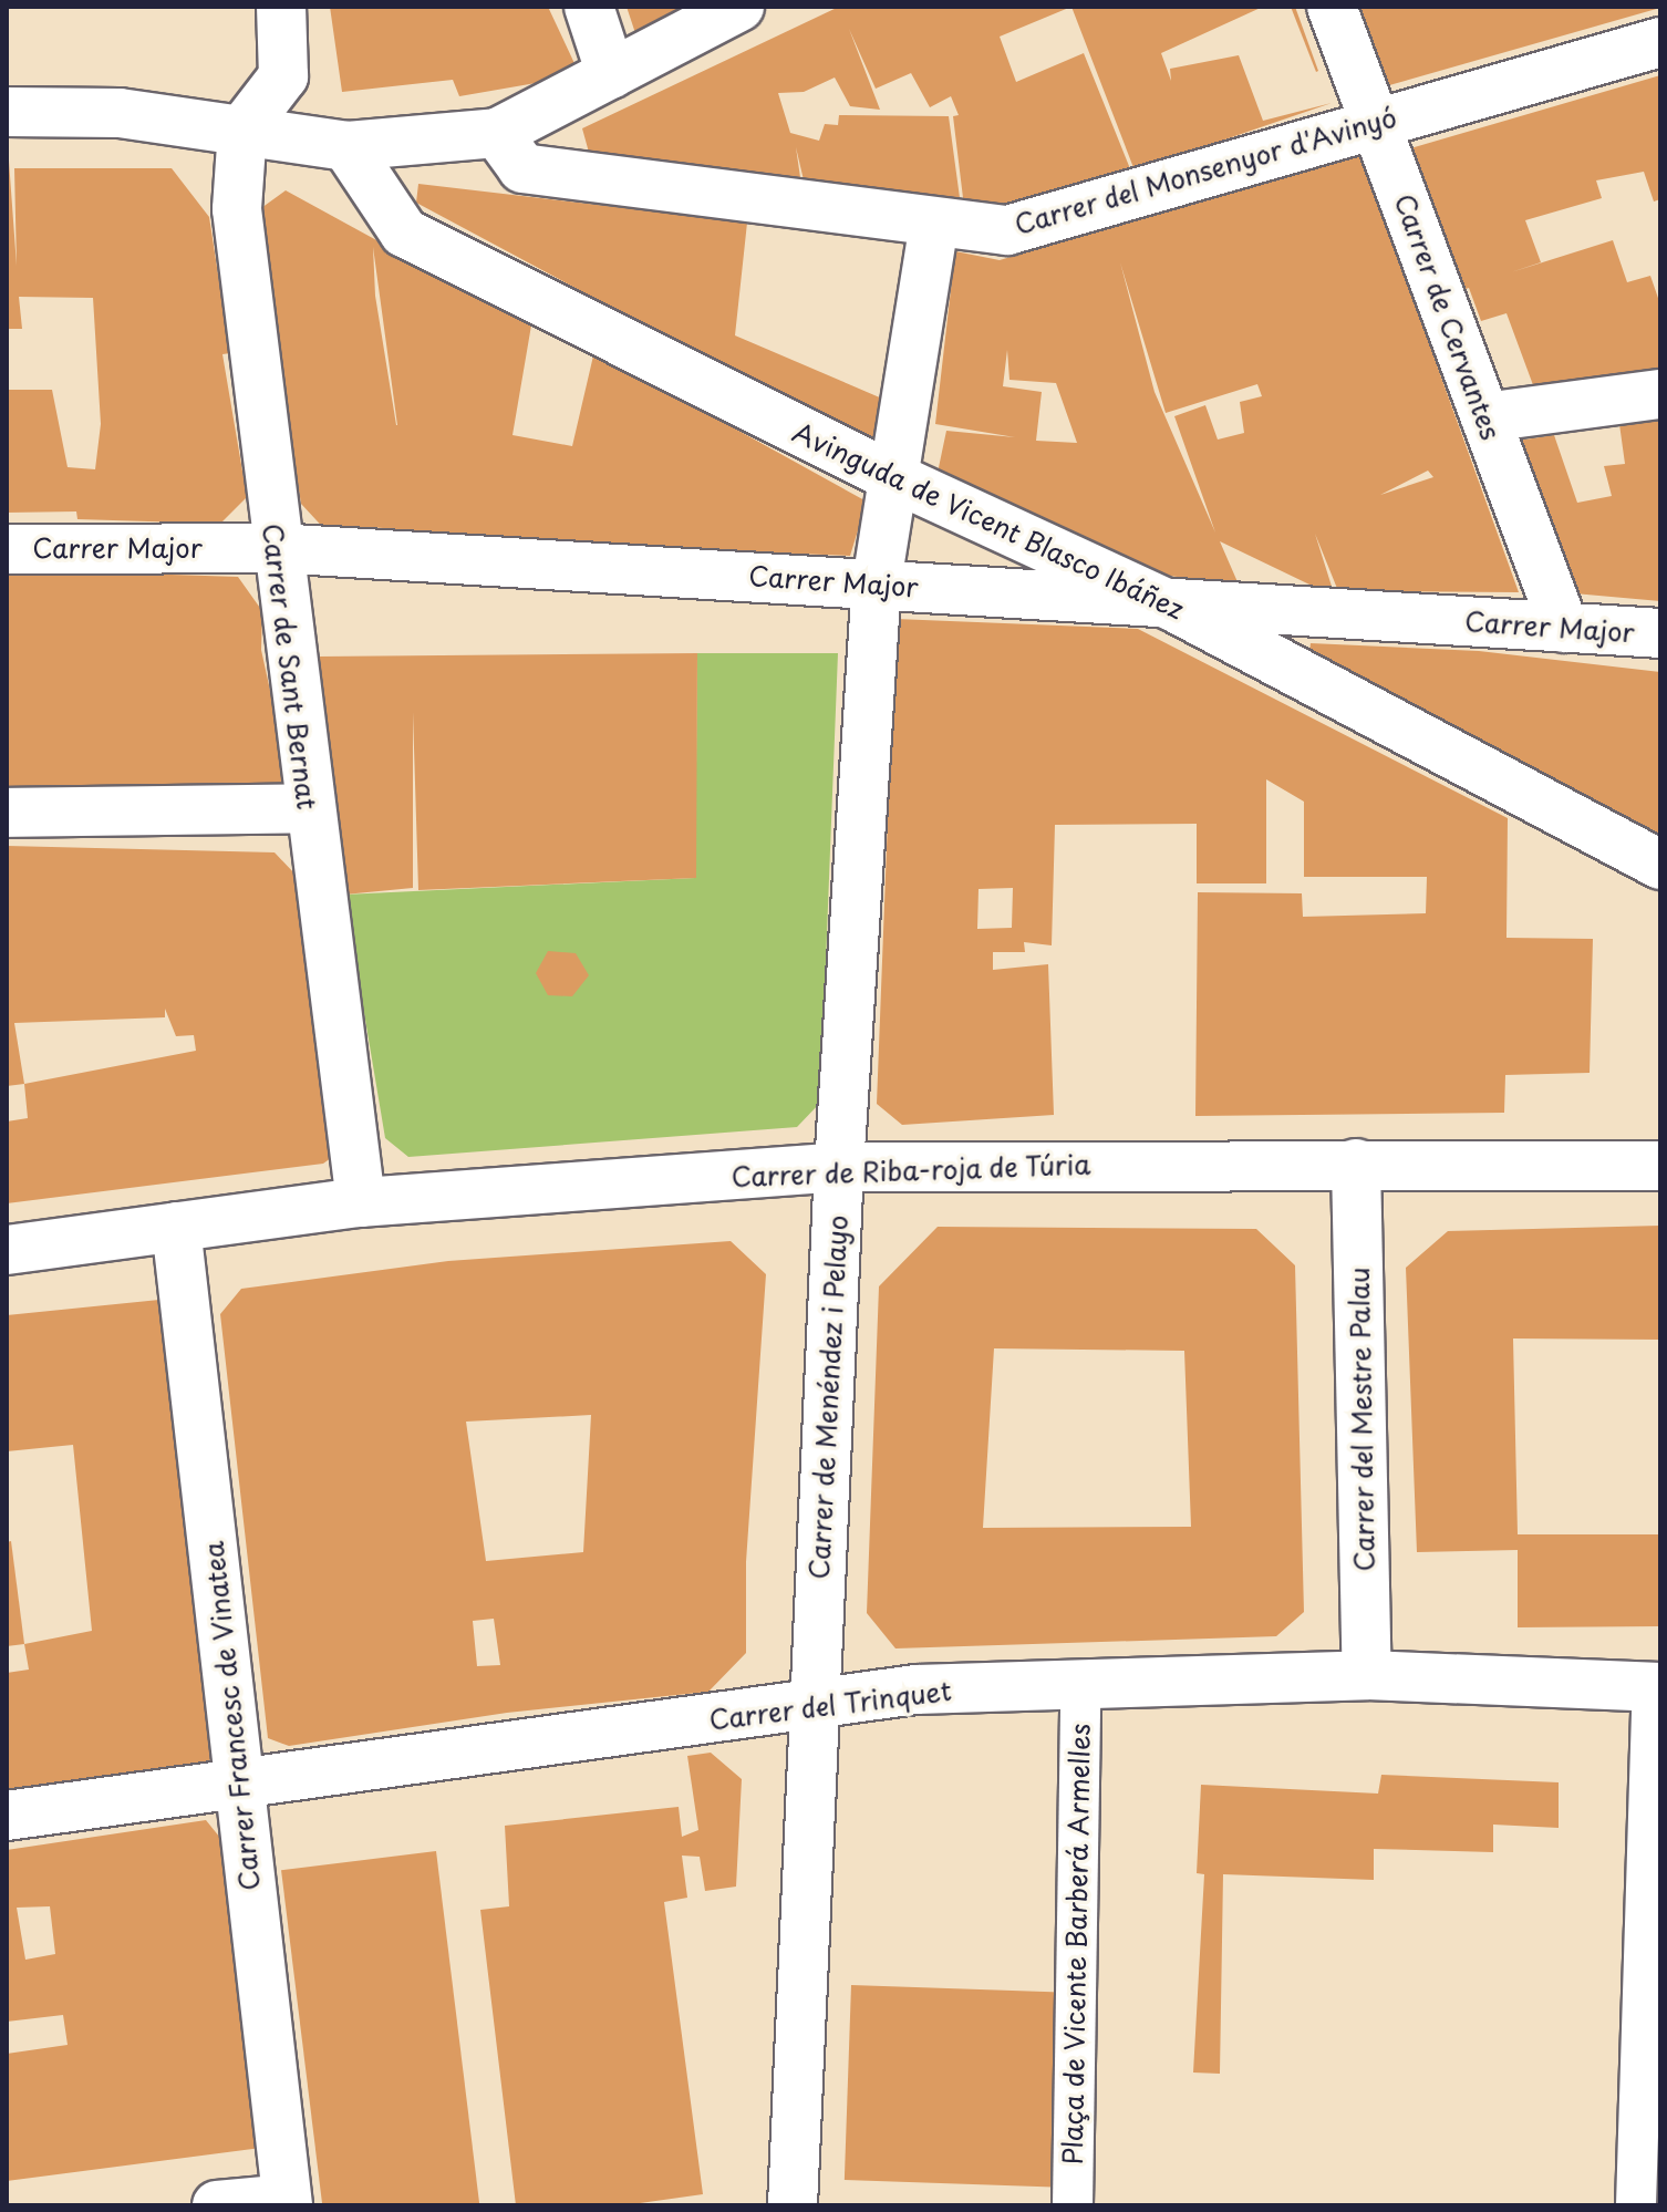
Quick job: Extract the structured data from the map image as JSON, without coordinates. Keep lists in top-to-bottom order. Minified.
{"streets":{"street":["Carrer del Monsenyor d'Avinyó","Carrer de Cervantes","Avinguda de Vicent Blasco Ibáñez","Carrer Major","Carrer de Sant Bernat","Carrer de Riba-roja de Túria","Carrer de Menéndez i Pelayo","Carrer del Mestre Palau","Carrer del Trinquet","Carrer Francesc de Vinatea","Plaça de Vicente Barberá Armelles"]},"crossings":[["Carrer del Monsenyor d'Avinyó","Carrer de Cervantes"],["Carrer del Monsenyor d'Avinyó","Carrer de Menéndez i Pelayo"],["Carrer de Cervantes","Carrer Major"],["Avinguda de Vicent Blasco Ibáñez","Carrer Major"],["Avinguda de Vicent Blasco Ibáñez","Carrer de Menéndez i Pelayo"],["Carrer Major","Carrer de Sant Bernat"],["Carrer Major","Carrer de Menéndez i Pelayo"],["Carrer de Sant Bernat","Carrer de Riba-roja de Túria"],["Carrer de Riba-roja de Túria","Carrer de Menéndez i Pelayo"],["Carrer de Riba-roja de Túria","Carrer del Mestre Palau"],["Carrer de Riba-roja de Túria","Carrer Francesc de Vinatea"],["Carrer de Menéndez i Pelayo","Carrer del Trinquet"],["Carrer del Mestre Palau","Carrer del Trinquet"],["Carrer del Trinquet","Carrer Francesc de Vinatea"],["Carrer del Trinquet","Plaça de Vicente Barberá Armelles"]]}
